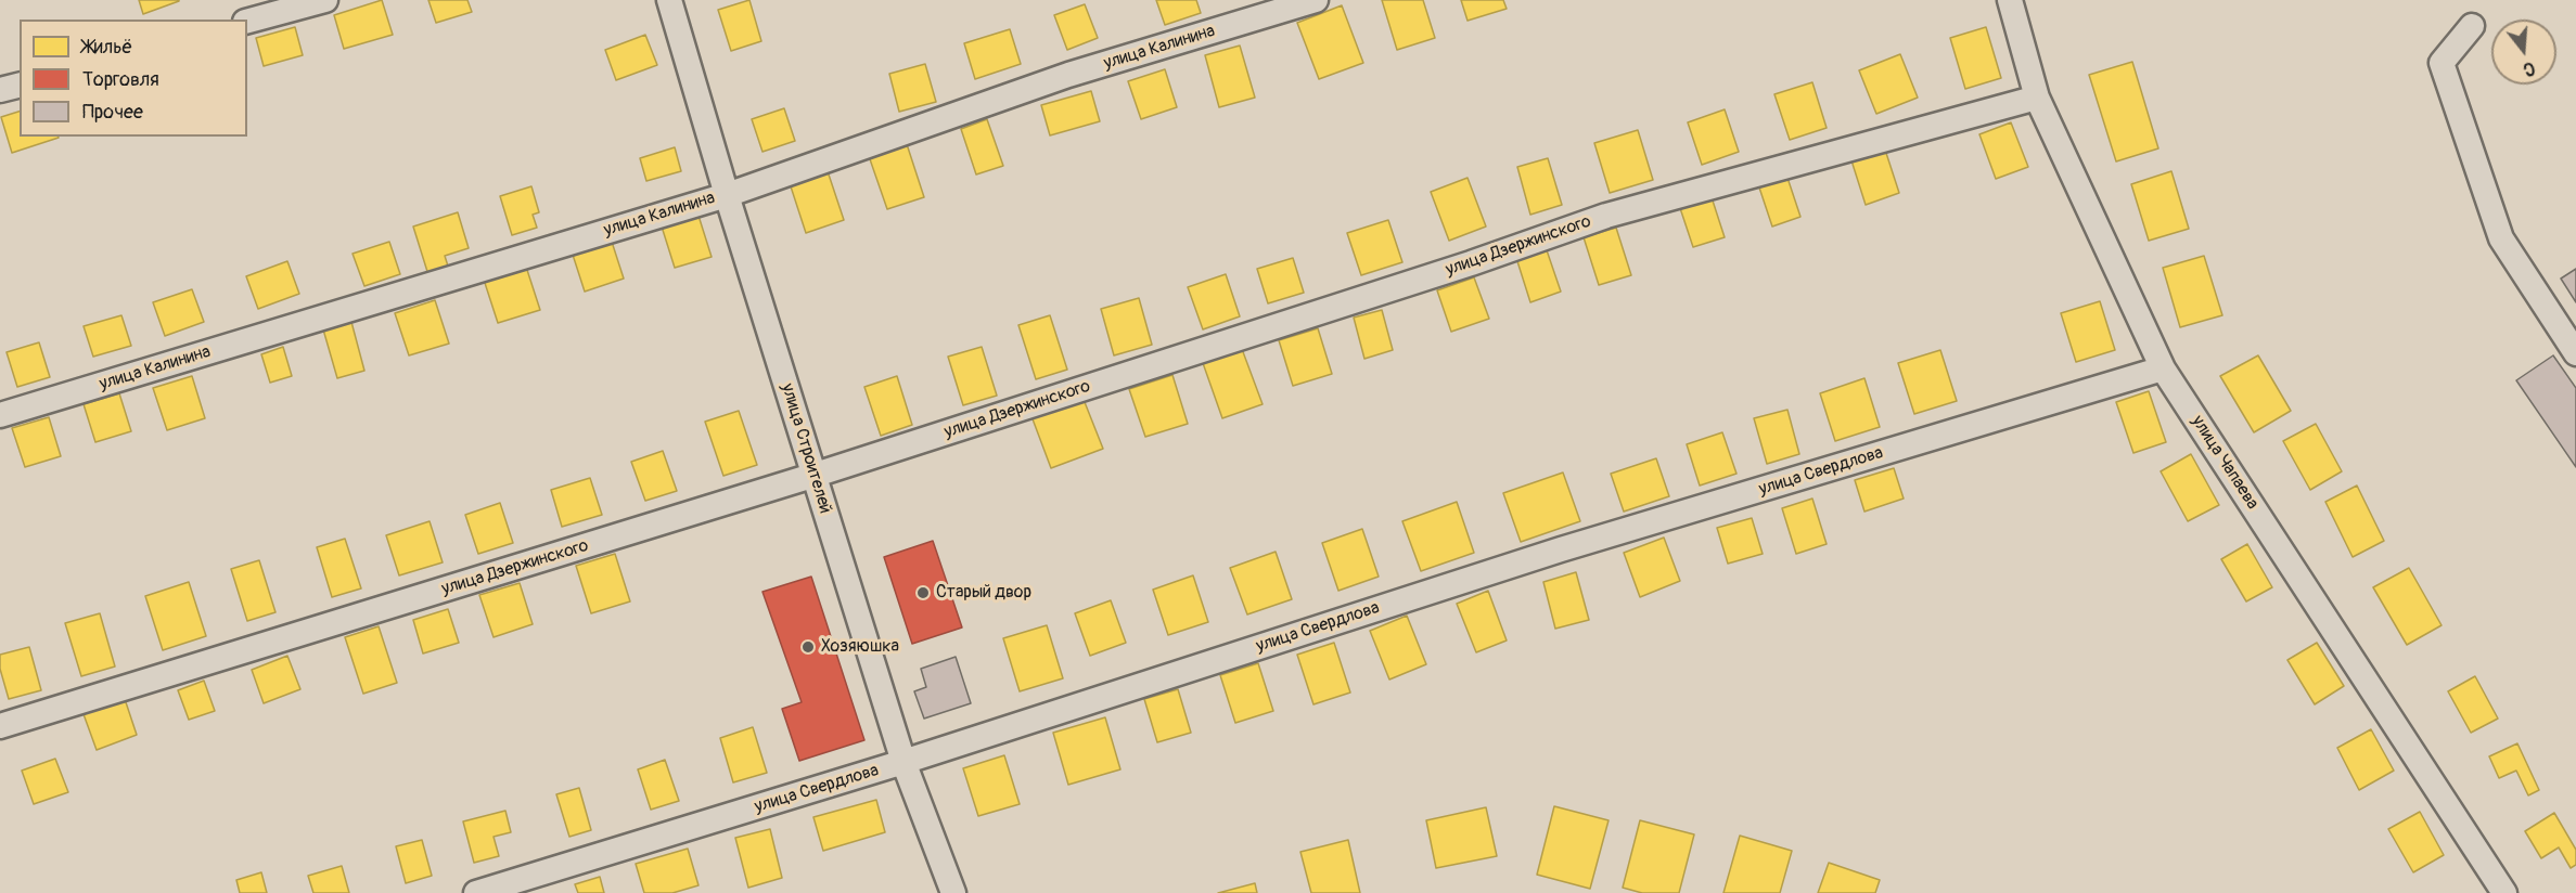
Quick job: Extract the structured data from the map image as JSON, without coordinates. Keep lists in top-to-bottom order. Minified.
{"streets":{"street":["улица Калинина","улица Дзержинского","улица Строителей","улица Чапаева","улица Свердлова"]},"crossings":[["улица Калинина","улица Строителей"],["улица Дзержинского","улица Строителей"],["улица Дзержинского","улица Чапаева"],["улица Строителей","улица Свердлова"],["улица Чапаева","улица Свердлова"]],"places":["Старый двор","Хозяюшка"],"legend":["Жильё","Торговля","Прочее"],"north":"bottom"}
